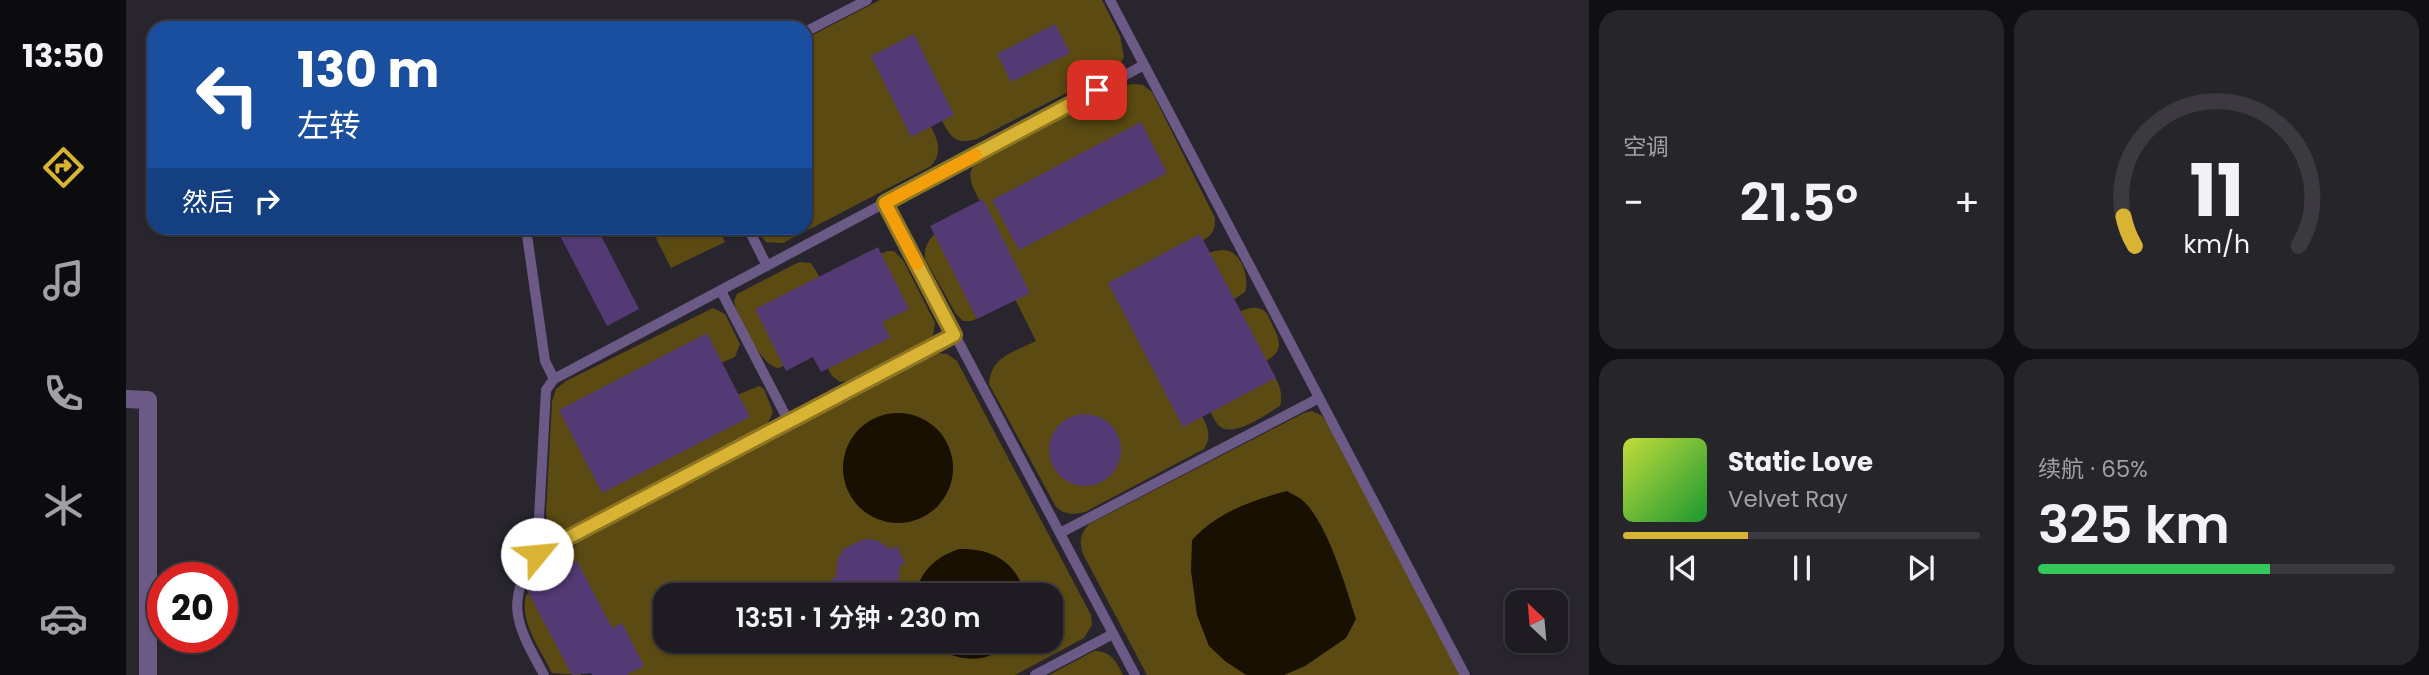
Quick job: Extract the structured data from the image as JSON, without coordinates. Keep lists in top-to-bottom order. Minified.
{"north":"top left","page":{"tabs":"13:50","tile":["空调",["续航 · 65%","325 km"]],"turn":["130 m","左转"],"then":"然后","heat":["−","21.5°","+"],"song":["Static Love","Velvet Ray"],"limit":"20","trip":"13:51 · 1 分钟 · 230 m","gauge":["11","km/h"]}}
